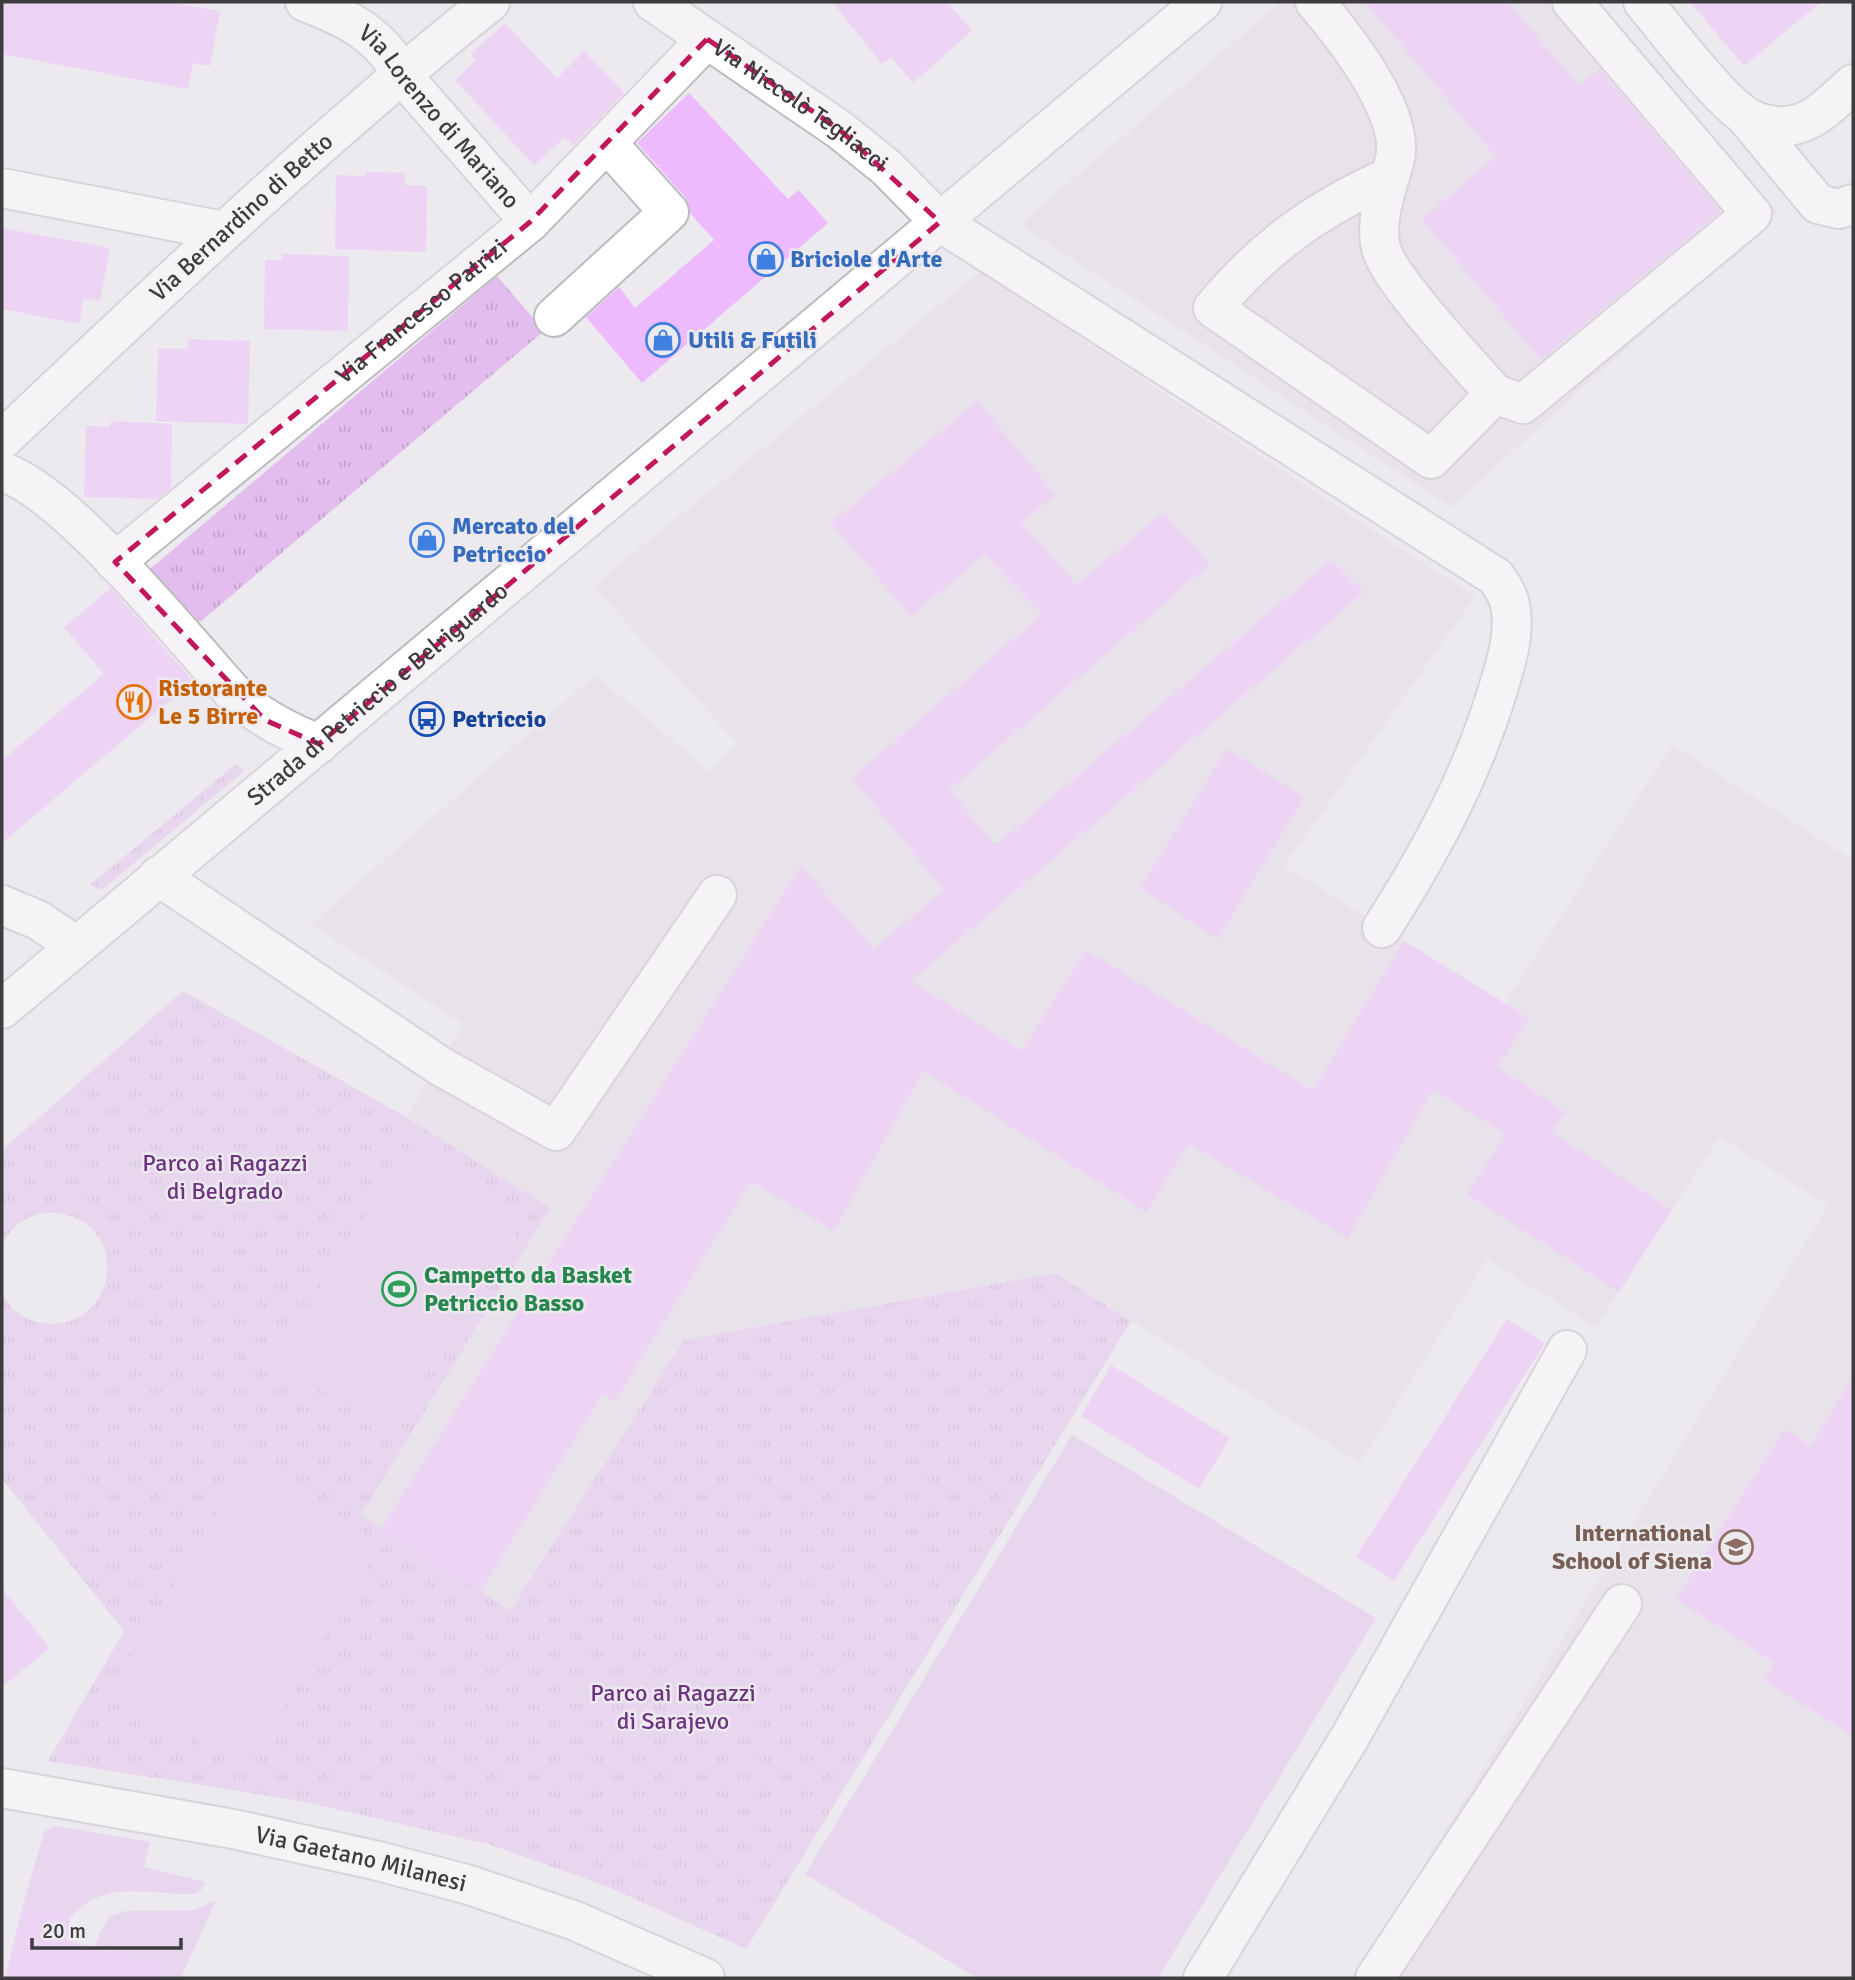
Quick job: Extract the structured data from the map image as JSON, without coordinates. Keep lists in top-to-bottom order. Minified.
{"streets":{"street":["Via Niccolò Tegliacci","Via Lorenzo di Mariano","Via Bernardino di Betto","Via Francesco Patrizi","Strada di Petriccio e Belriguardo","Via Gaetano Milanesi"]},"crossings":[["Via Niccolò Tegliacci","Via Francesco Patrizi"],["Via Niccolò Tegliacci","Strada di Petriccio e Belriguardo"],["Via Lorenzo di Mariano","Via Bernardino di Betto"],["Via Lorenzo di Mariano","Via Francesco Patrizi"]],"parks":["Parco ai Ragazzi di Belgrado","Parco ai Ragazzi di Sarajevo"],"places":{"shop":["Briciole d'Arte","Utili & Futili","Mercato del Petriccio"],"restaurant":["Ristorante Le 5 Birre"],"bus stop":["Petriccio"],"sports":["Campetto da Basket Petriccio Basso"],"school or university":["International School of Siena"]},"scale_bar":"20 m"}
